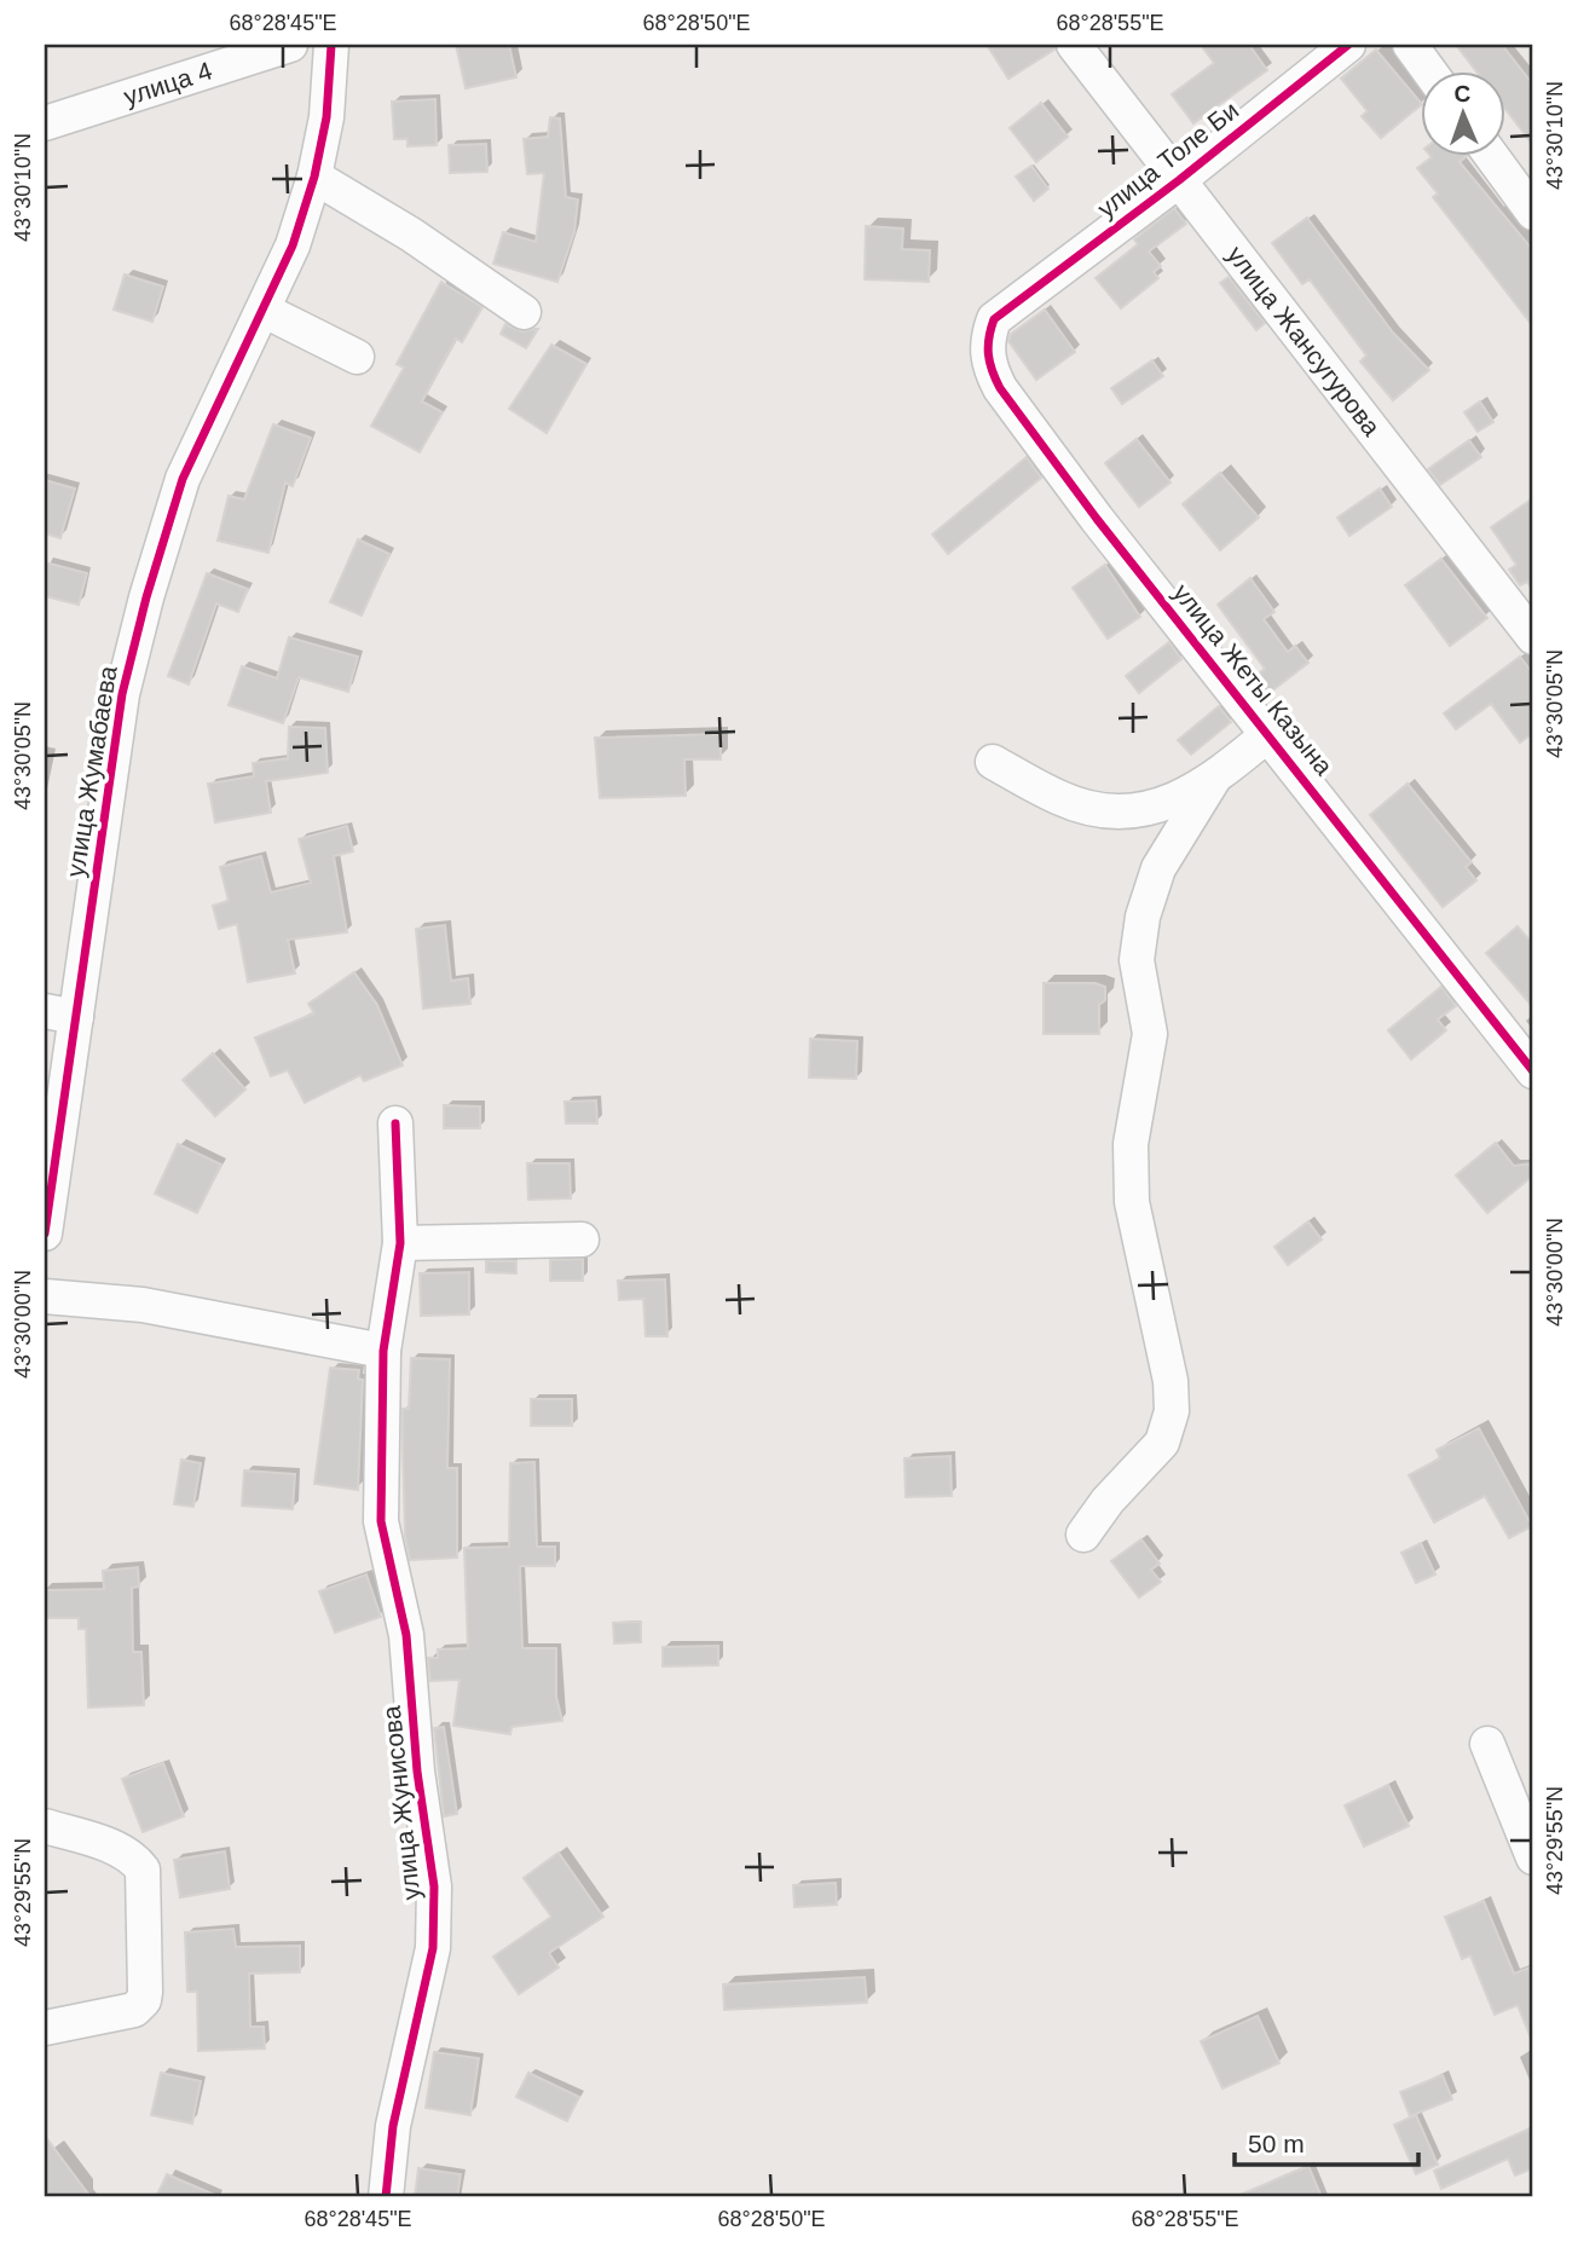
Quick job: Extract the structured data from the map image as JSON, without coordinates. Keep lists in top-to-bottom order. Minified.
{"streets":{"street":["улица 4","улица Толе Би","улица Жансугурова","улица Жеты Казына","улица Жумабаева","улица Жунисова"]},"crossings":[["улица Толе Би","улица Жансугурова"],["улица Толе Би","улица Жеты Казына"]],"scale_bar":"50 m","north":"top","coordinates":["68°28'45\"E","68°28'50\"E","68°28'55\"E","43°30'10\"N","43°30'05\"N","43°30'00\"N","43°29'55\"N"]}
